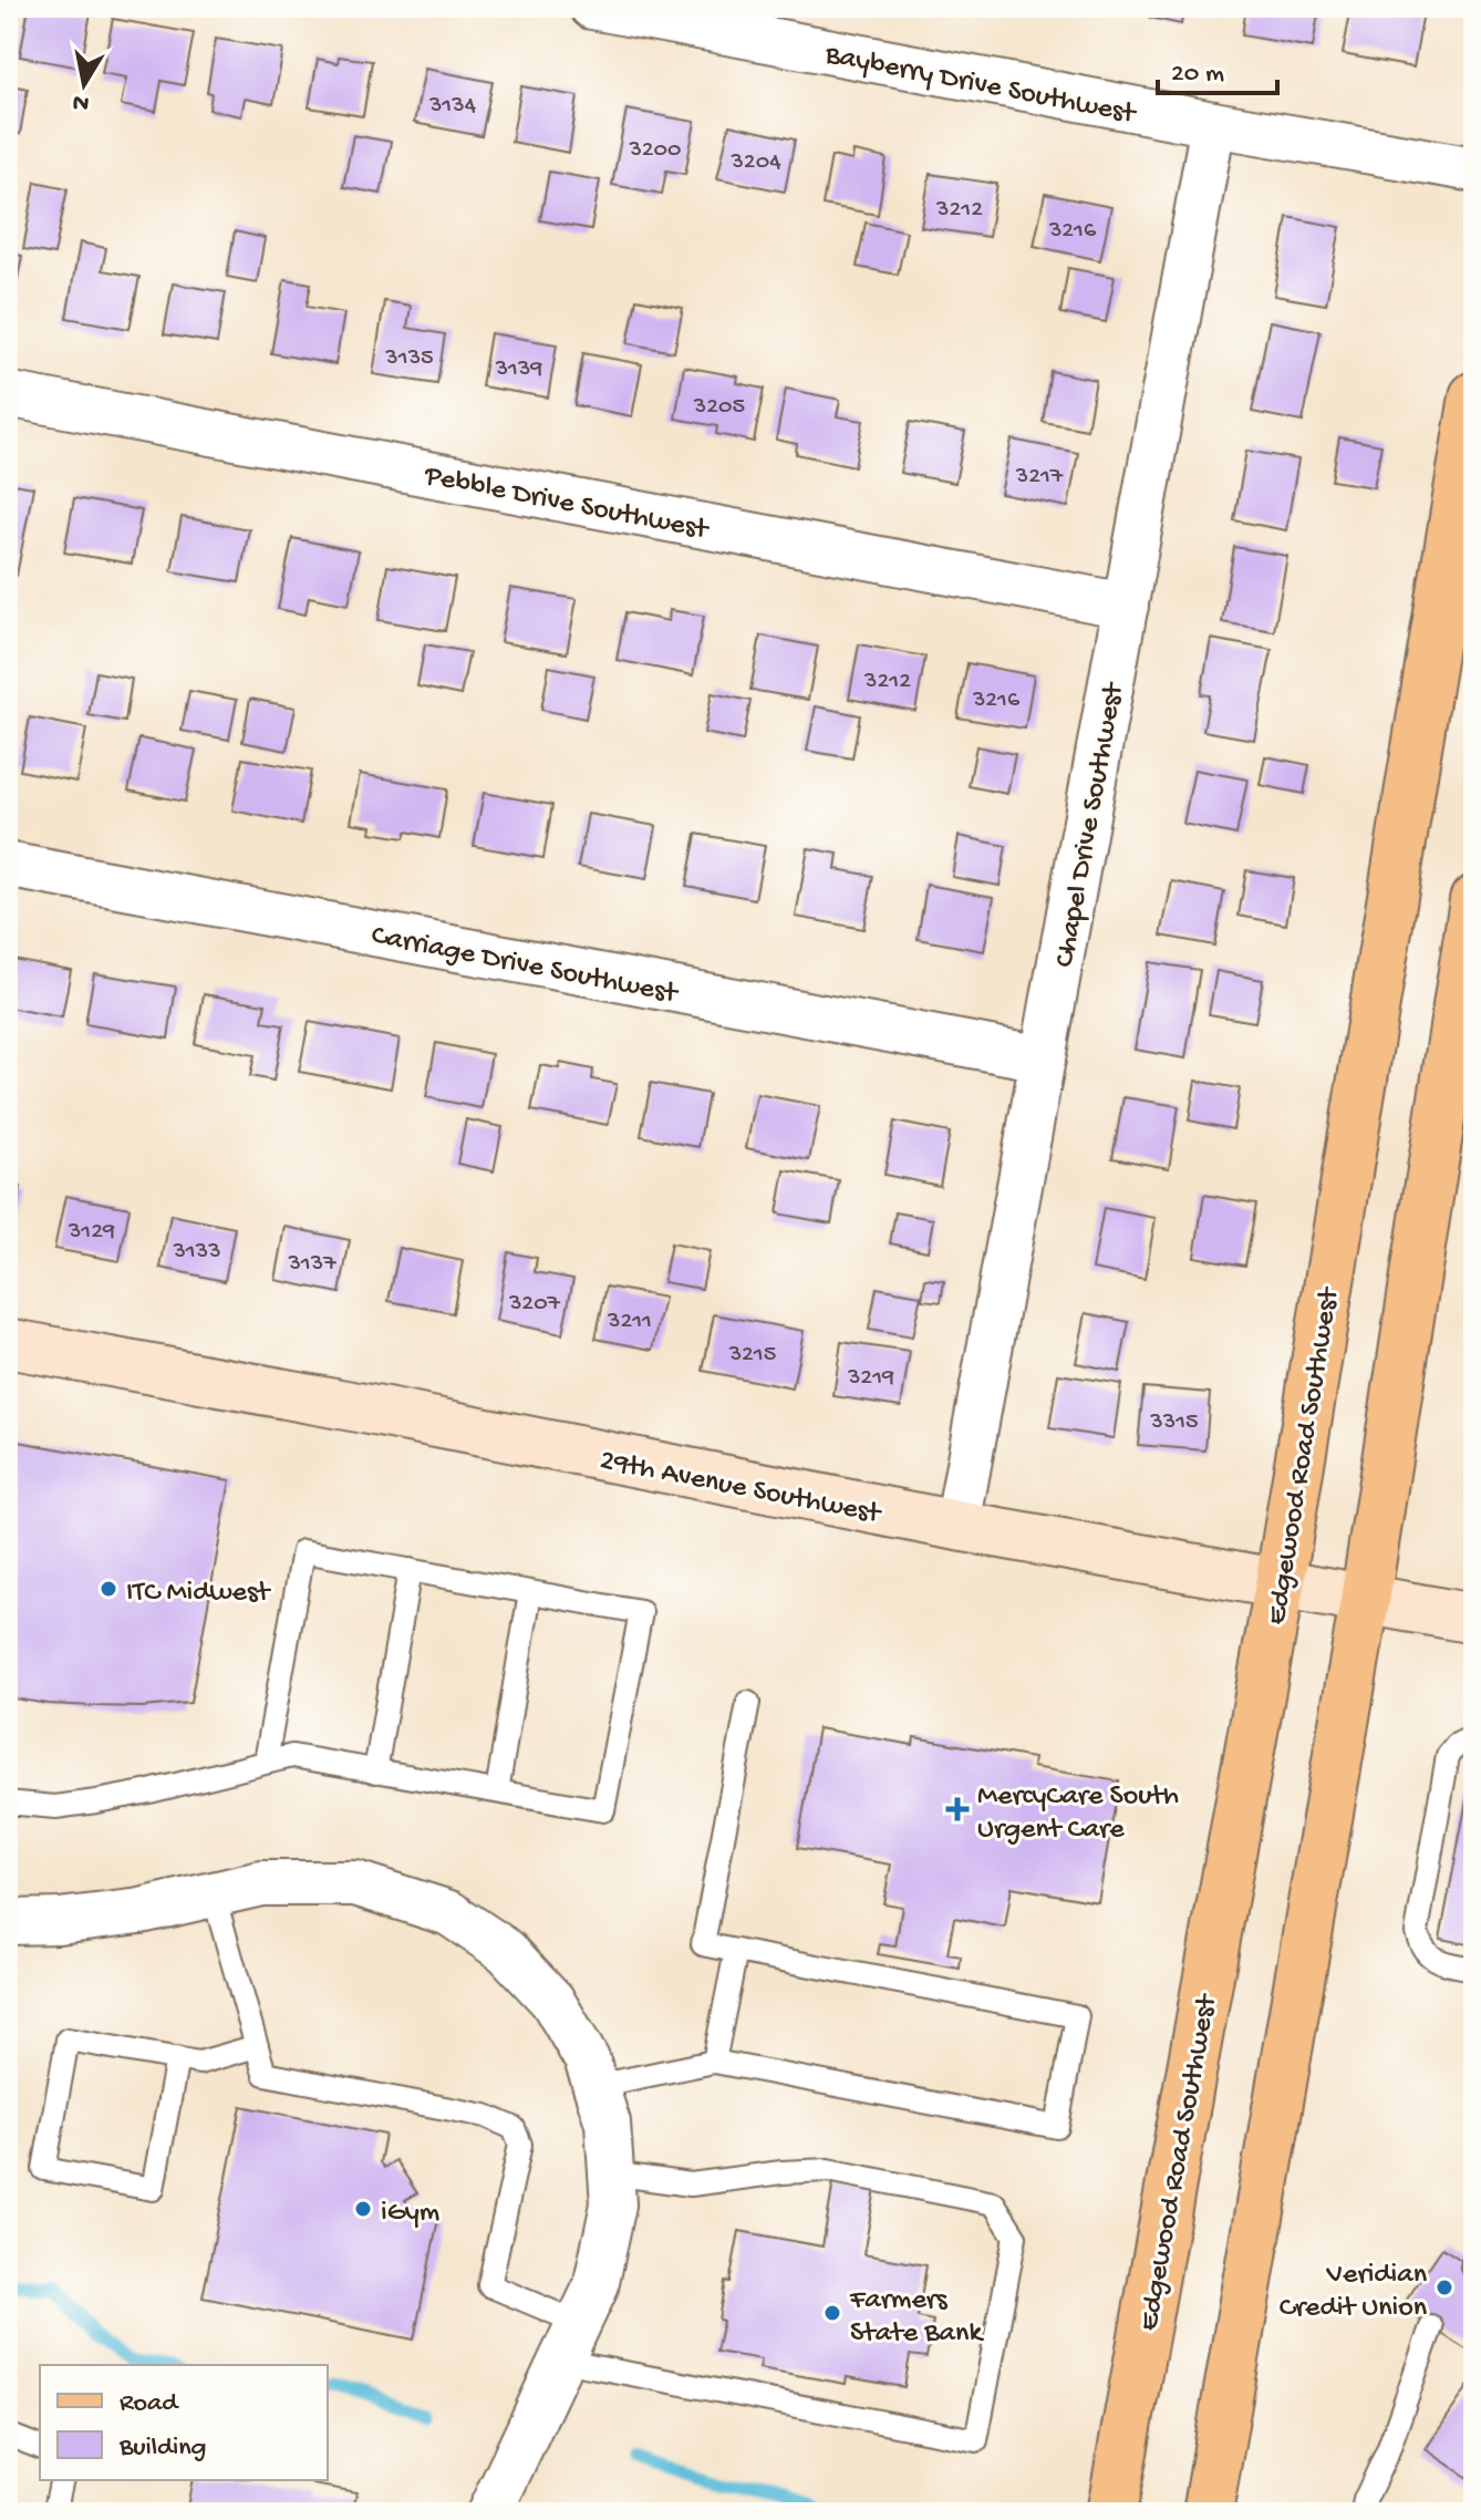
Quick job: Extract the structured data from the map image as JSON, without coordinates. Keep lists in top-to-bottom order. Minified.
{"streets":{"main road":["Edgewood Road Southwest"],"street":["Bayberry Drive Southwest","Pebble Drive Southwest","Chapel Drive Southwest","Carriage Drive Southwest","29th Avenue Southwest"]},"crossings":[["Bayberry Drive Southwest","Chapel Drive Southwest"],["Pebble Drive Southwest","Chapel Drive Southwest"],["Chapel Drive Southwest","Carriage Drive Southwest"],["Chapel Drive Southwest","29th Avenue Southwest"],["Edgewood Road Southwest","29th Avenue Southwest"]],"places":{"other":["ITC Midwest","iGym","Veridian Credit Union","Farmers State Bank"],"health":["MercyCare South Urgent Care"]},"house_numbers":["3134","3200","3204","3212","3216","3135","3139","3205","3217","3212","3216","3129","3133","3137","3207","3211","3215","3219","3315"],"legend":["Road","Building"],"scale_bar":"20 m","north":"bottom"}
